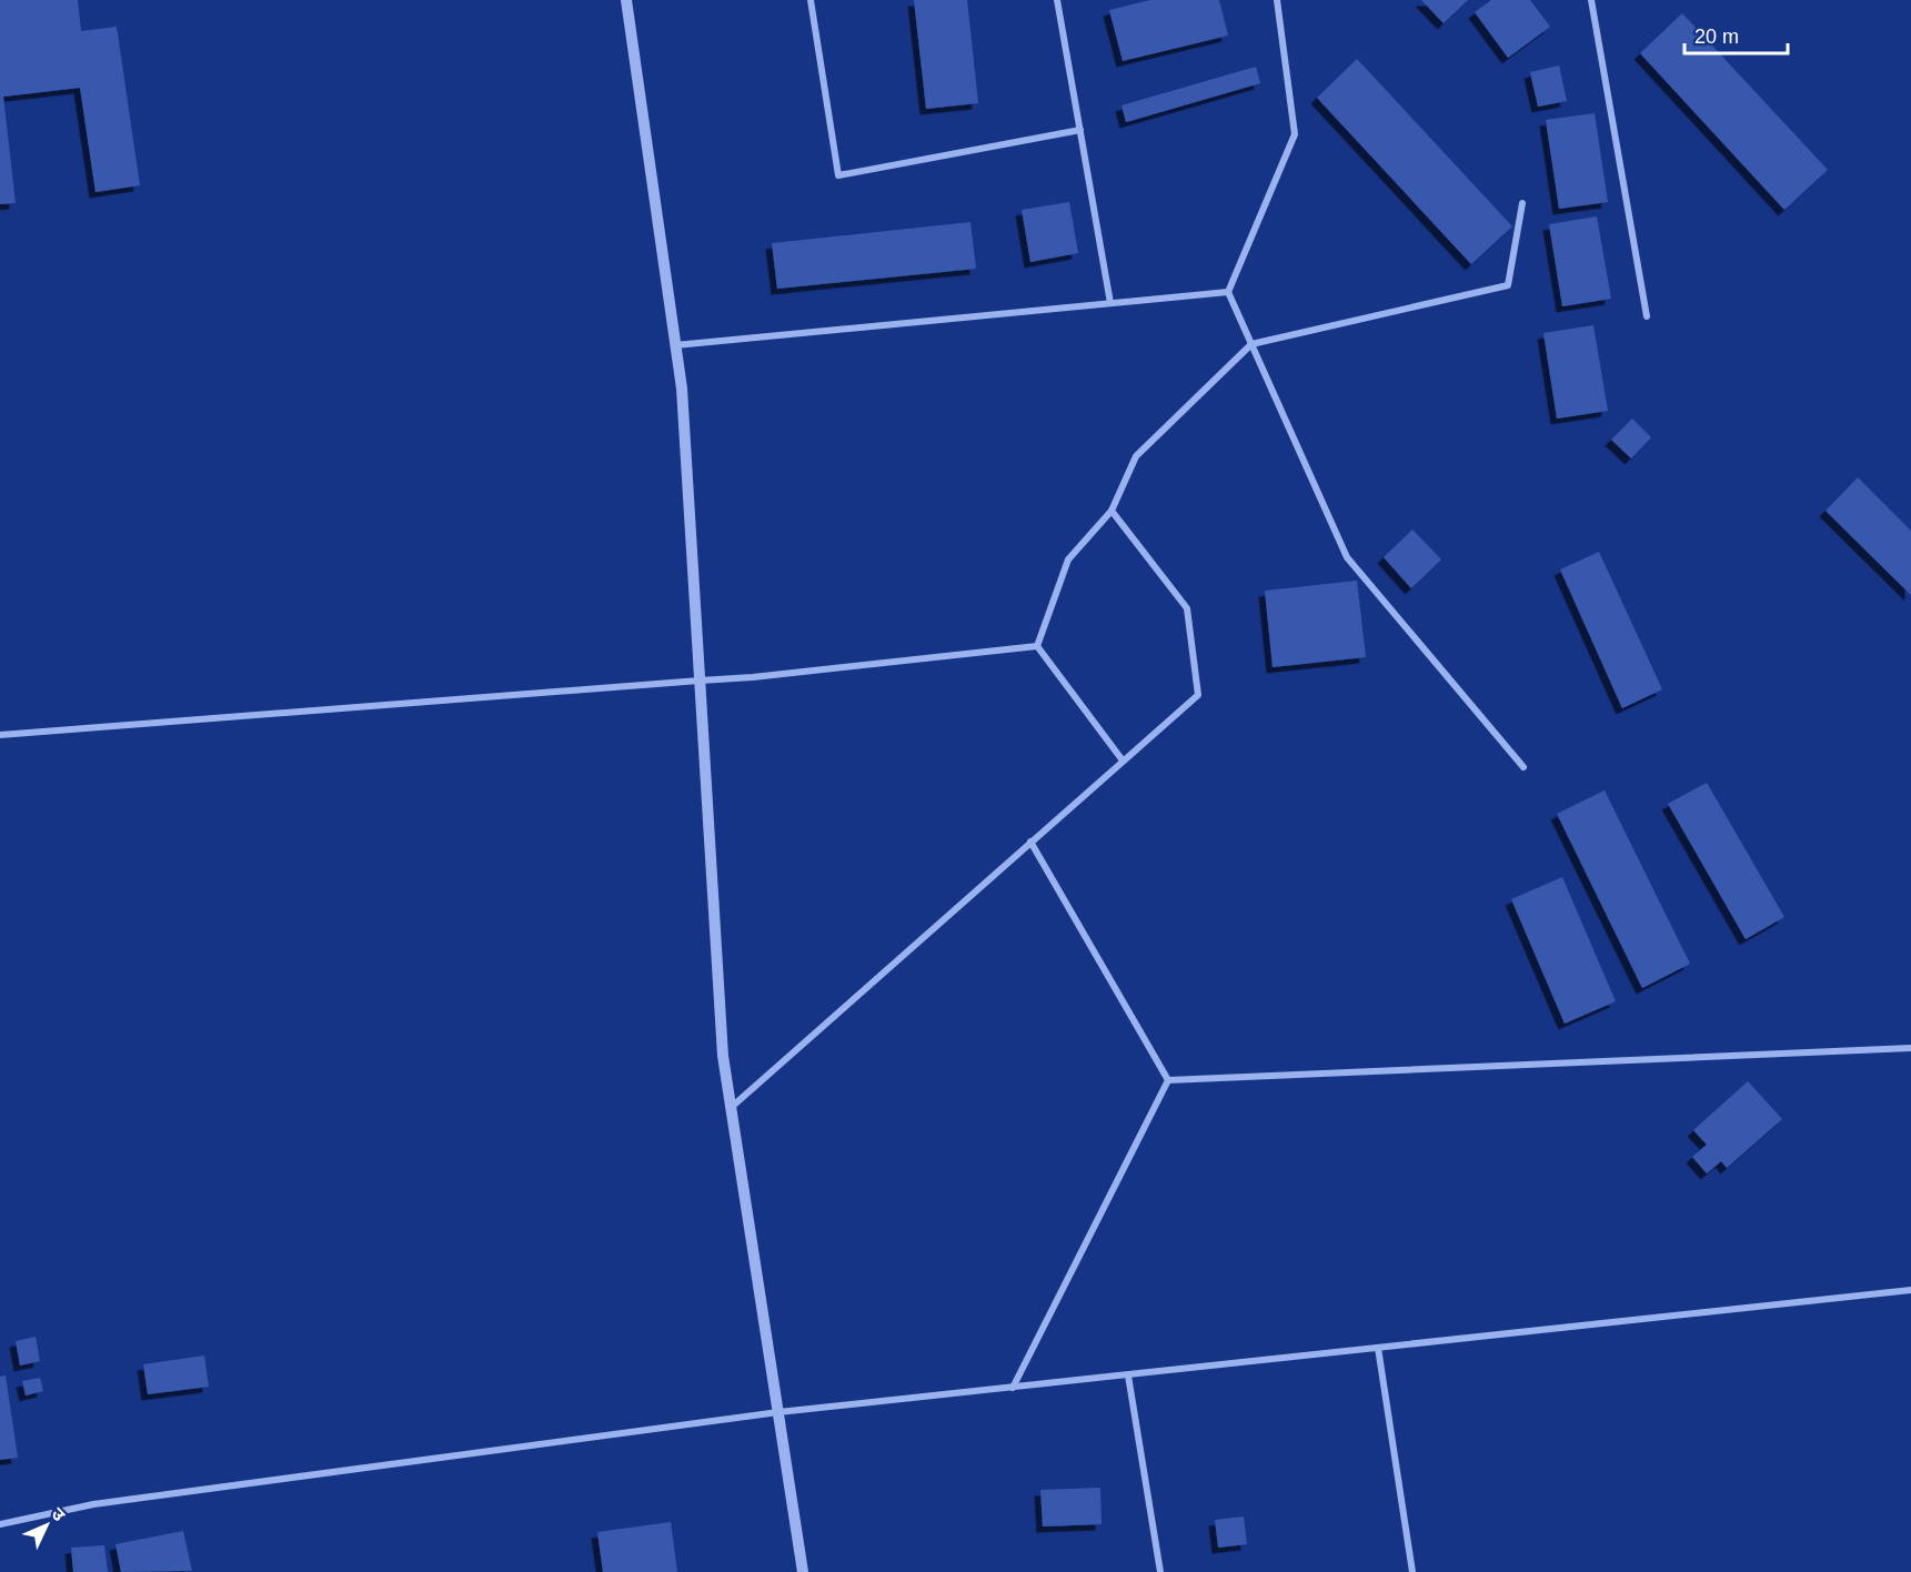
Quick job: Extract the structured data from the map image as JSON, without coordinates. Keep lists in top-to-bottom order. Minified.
{"scale_bar":"20 m","north":"top right"}
